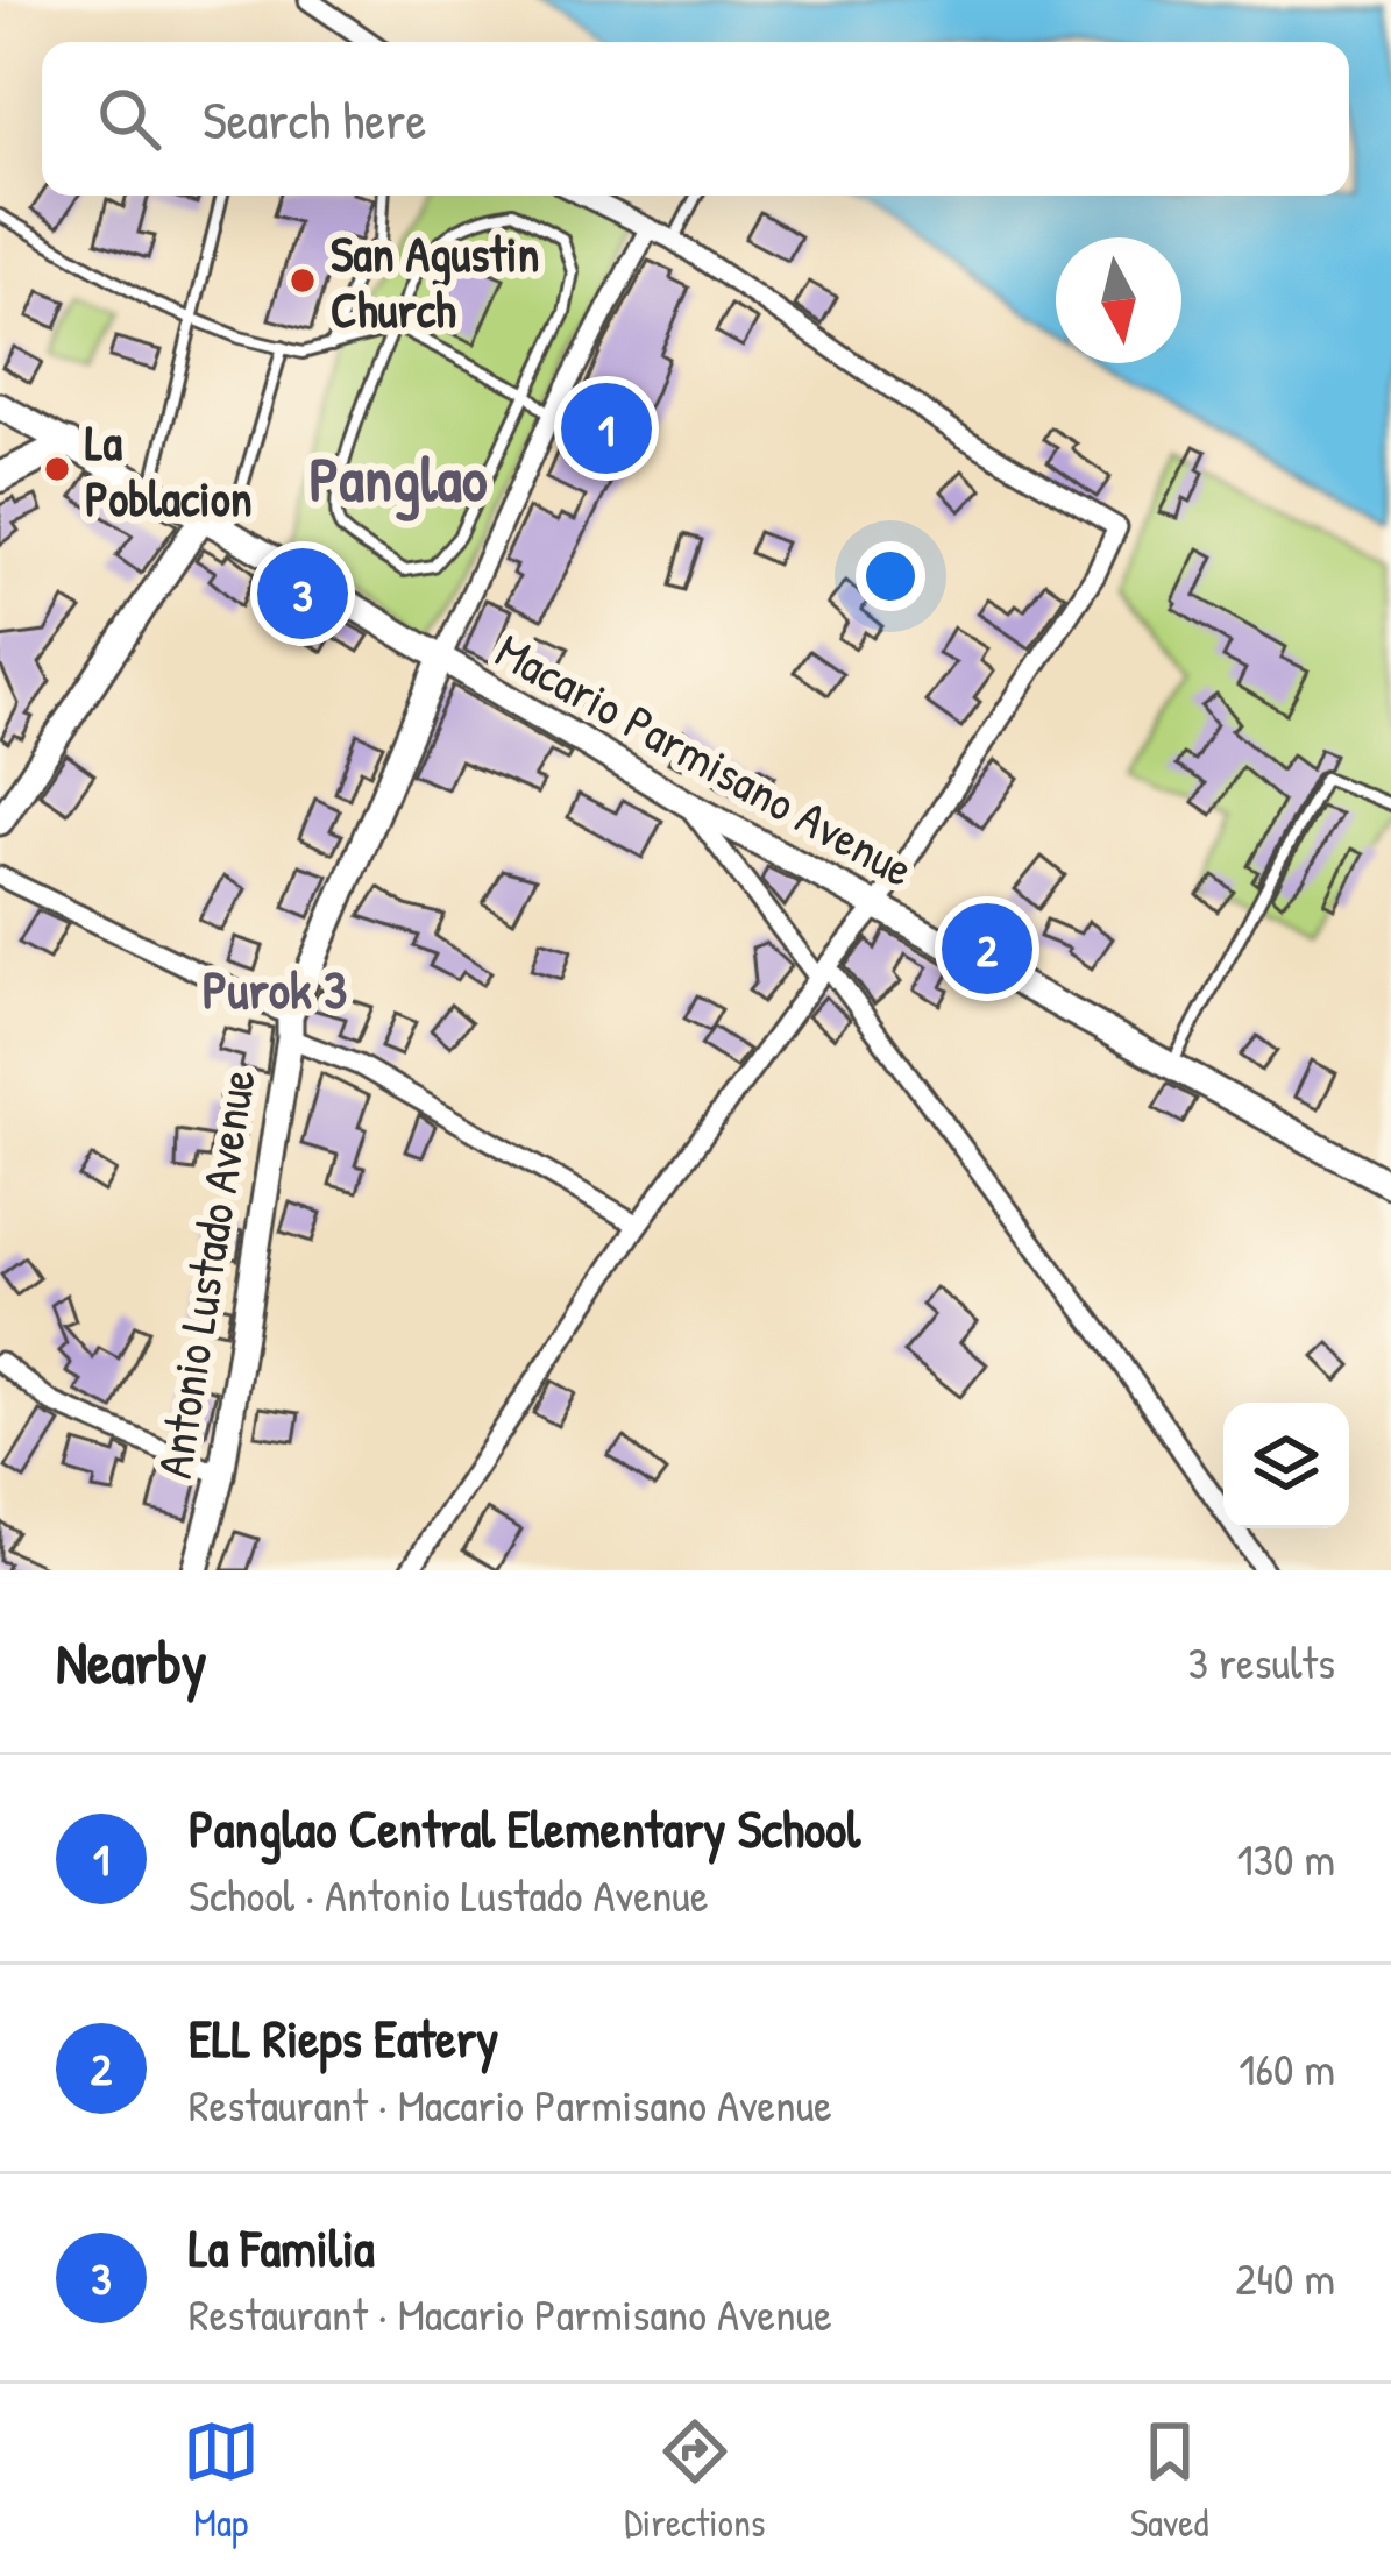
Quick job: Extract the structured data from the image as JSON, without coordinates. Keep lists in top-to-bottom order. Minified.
{"streets":{"street":["Macario Parmisano Avenue","Antonio Lustado Avenue"]},"crossings":[["Macario Parmisano Avenue","Antonio Lustado Avenue"]],"districts":["Panglao","Purok 3"],"places":["San Agustin Church","La Poblacion"],"north":"bottom","page":{"search":"Search here","pins":["1","3","2"],"heading":["Nearby","3 results"],"list":[{"mark":"1","name":"Panglao Central Elementary School","note":"School · Antonio Lustado Avenue","value":"130 m"},{"mark":"2","name":"ELL Rieps Eatery","note":"Restaurant · Macario Parmisano Avenue","value":"160 m"},{"mark":"3","name":"La Familia","note":"Restaurant · Macario Parmisano Avenue","value":"240 m"}],"nav":["Map","Directions","Saved"]}}
